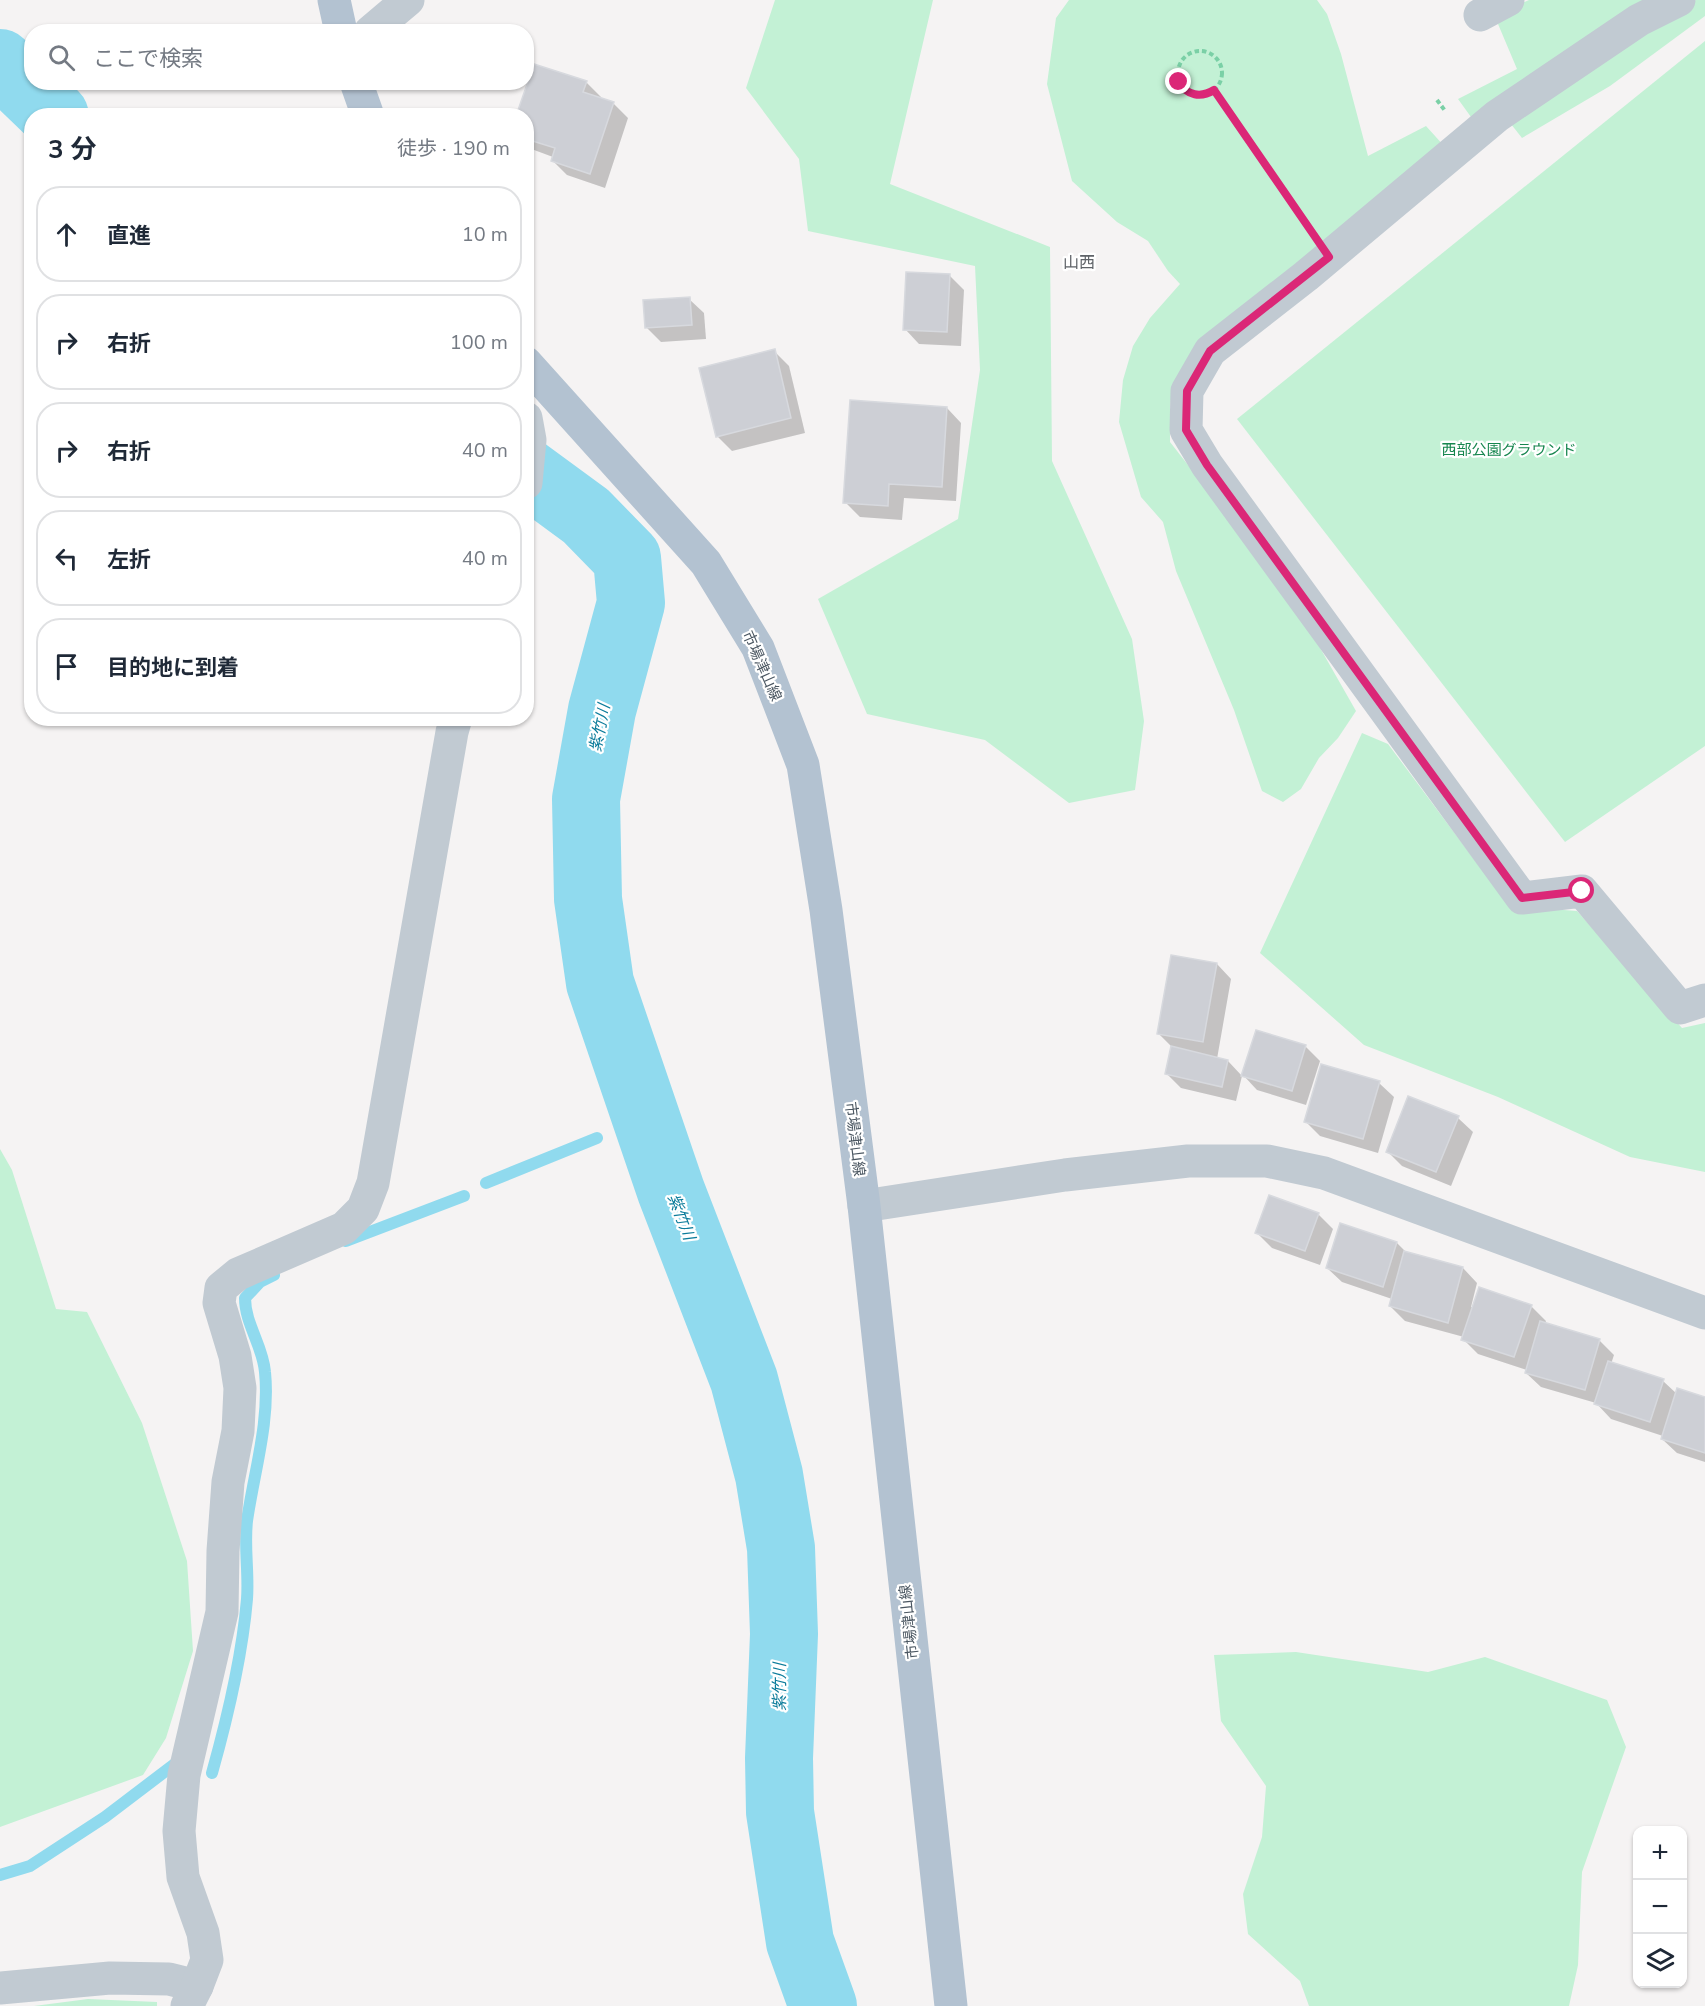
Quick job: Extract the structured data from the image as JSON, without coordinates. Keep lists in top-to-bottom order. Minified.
{"streets":{"main road":["市場津山線"]},"districts":["山西"],"water":["紫竹川"],"parks":["西部公園グラウンド"],"page":{"search":"ここで検索","heading":["3 分","徒歩 · 190 m"],"list":[["直進","10 m"],["右折","100 m"],["右折","40 m"],["左折","40 m"],"目的地に到着"],"map_buttons":["+","−"]}}
